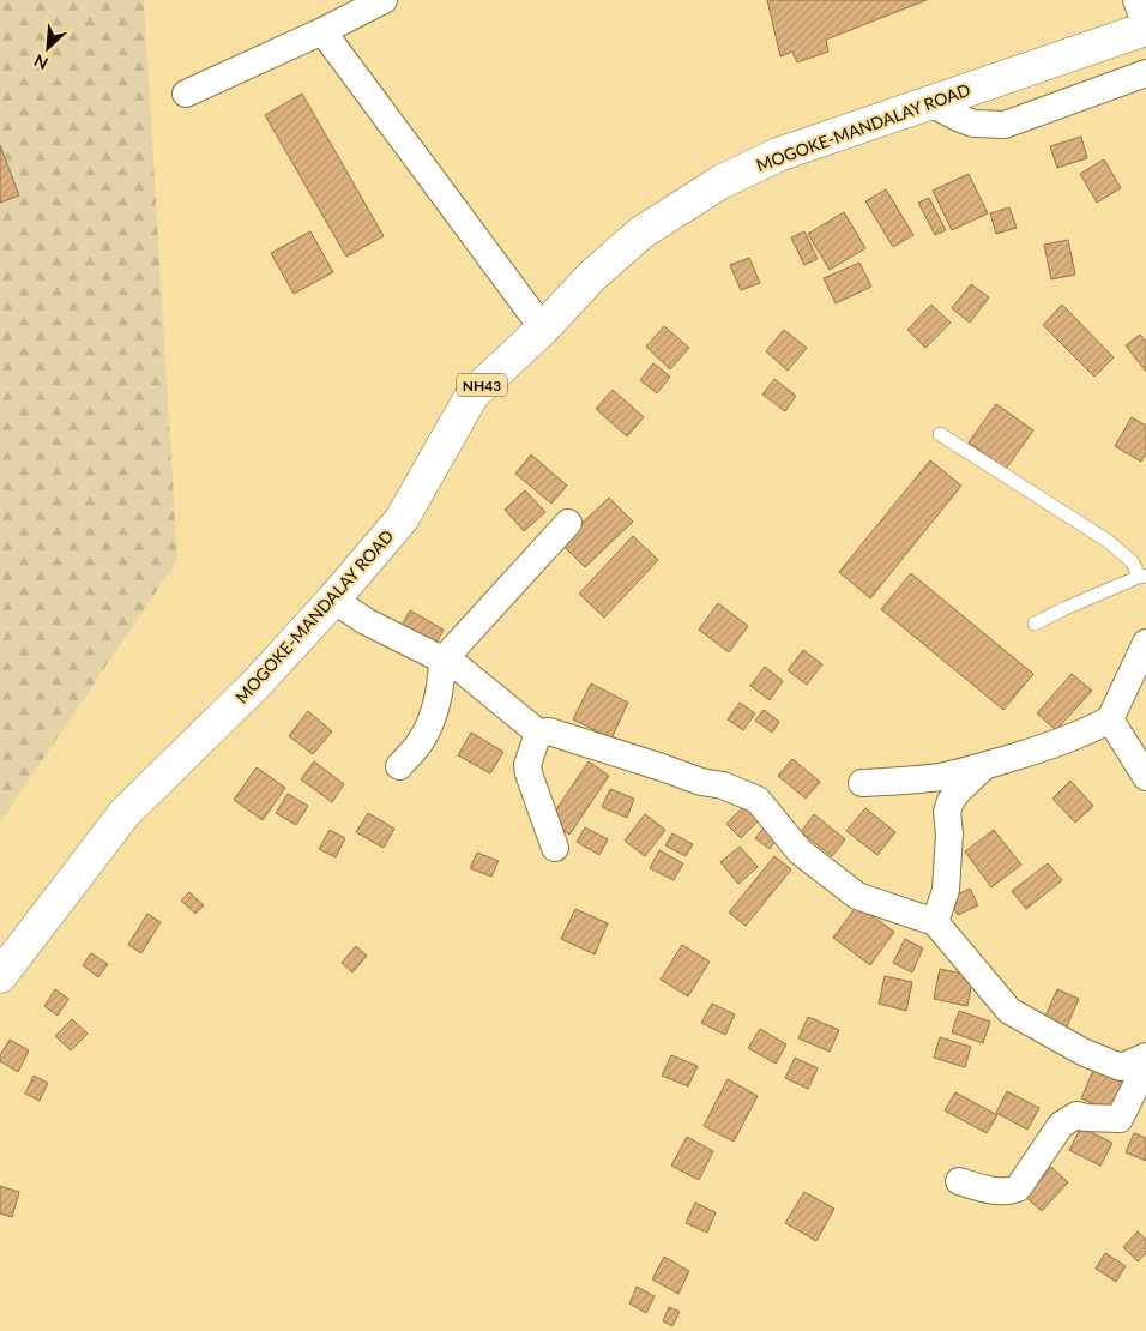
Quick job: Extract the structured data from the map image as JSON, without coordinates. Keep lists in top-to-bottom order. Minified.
{"streets":{"highway":["MOGOKE-MANDALAY ROAD","NH43"]},"north":"bottom left"}
